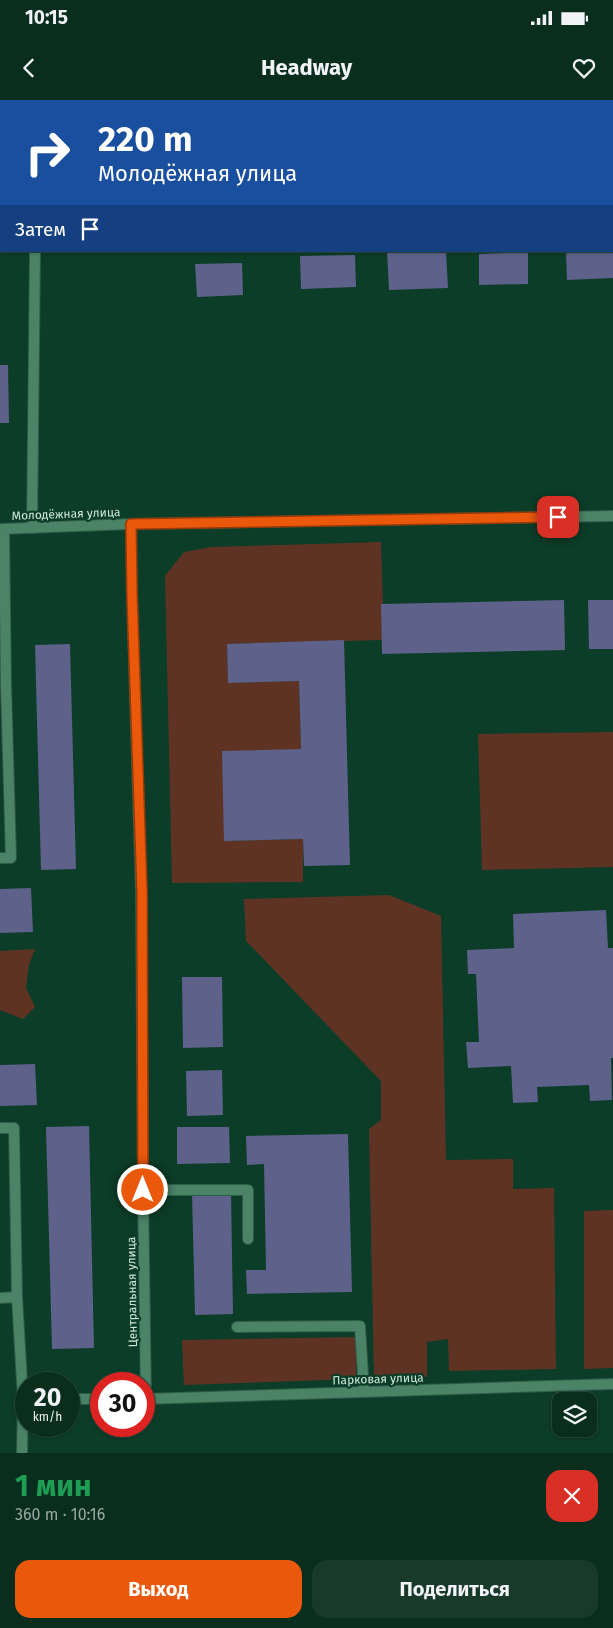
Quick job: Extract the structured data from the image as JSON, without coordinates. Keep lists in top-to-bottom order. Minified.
{"streets":{"street":["Молодёжная улица","Центральная улица","Парковая улица"]},"crossings":[["Молодёжная улица","Центральная улица"]],"page":{"status":"10:15","header":"Headway","turn":["220 m","Молодёжная улица"],"then":"Затем","speed":"20 km/h","limit":"30","heading":["1 мин","360 m · 10:16"],"buttons":["Выход","Поделиться"]}}
